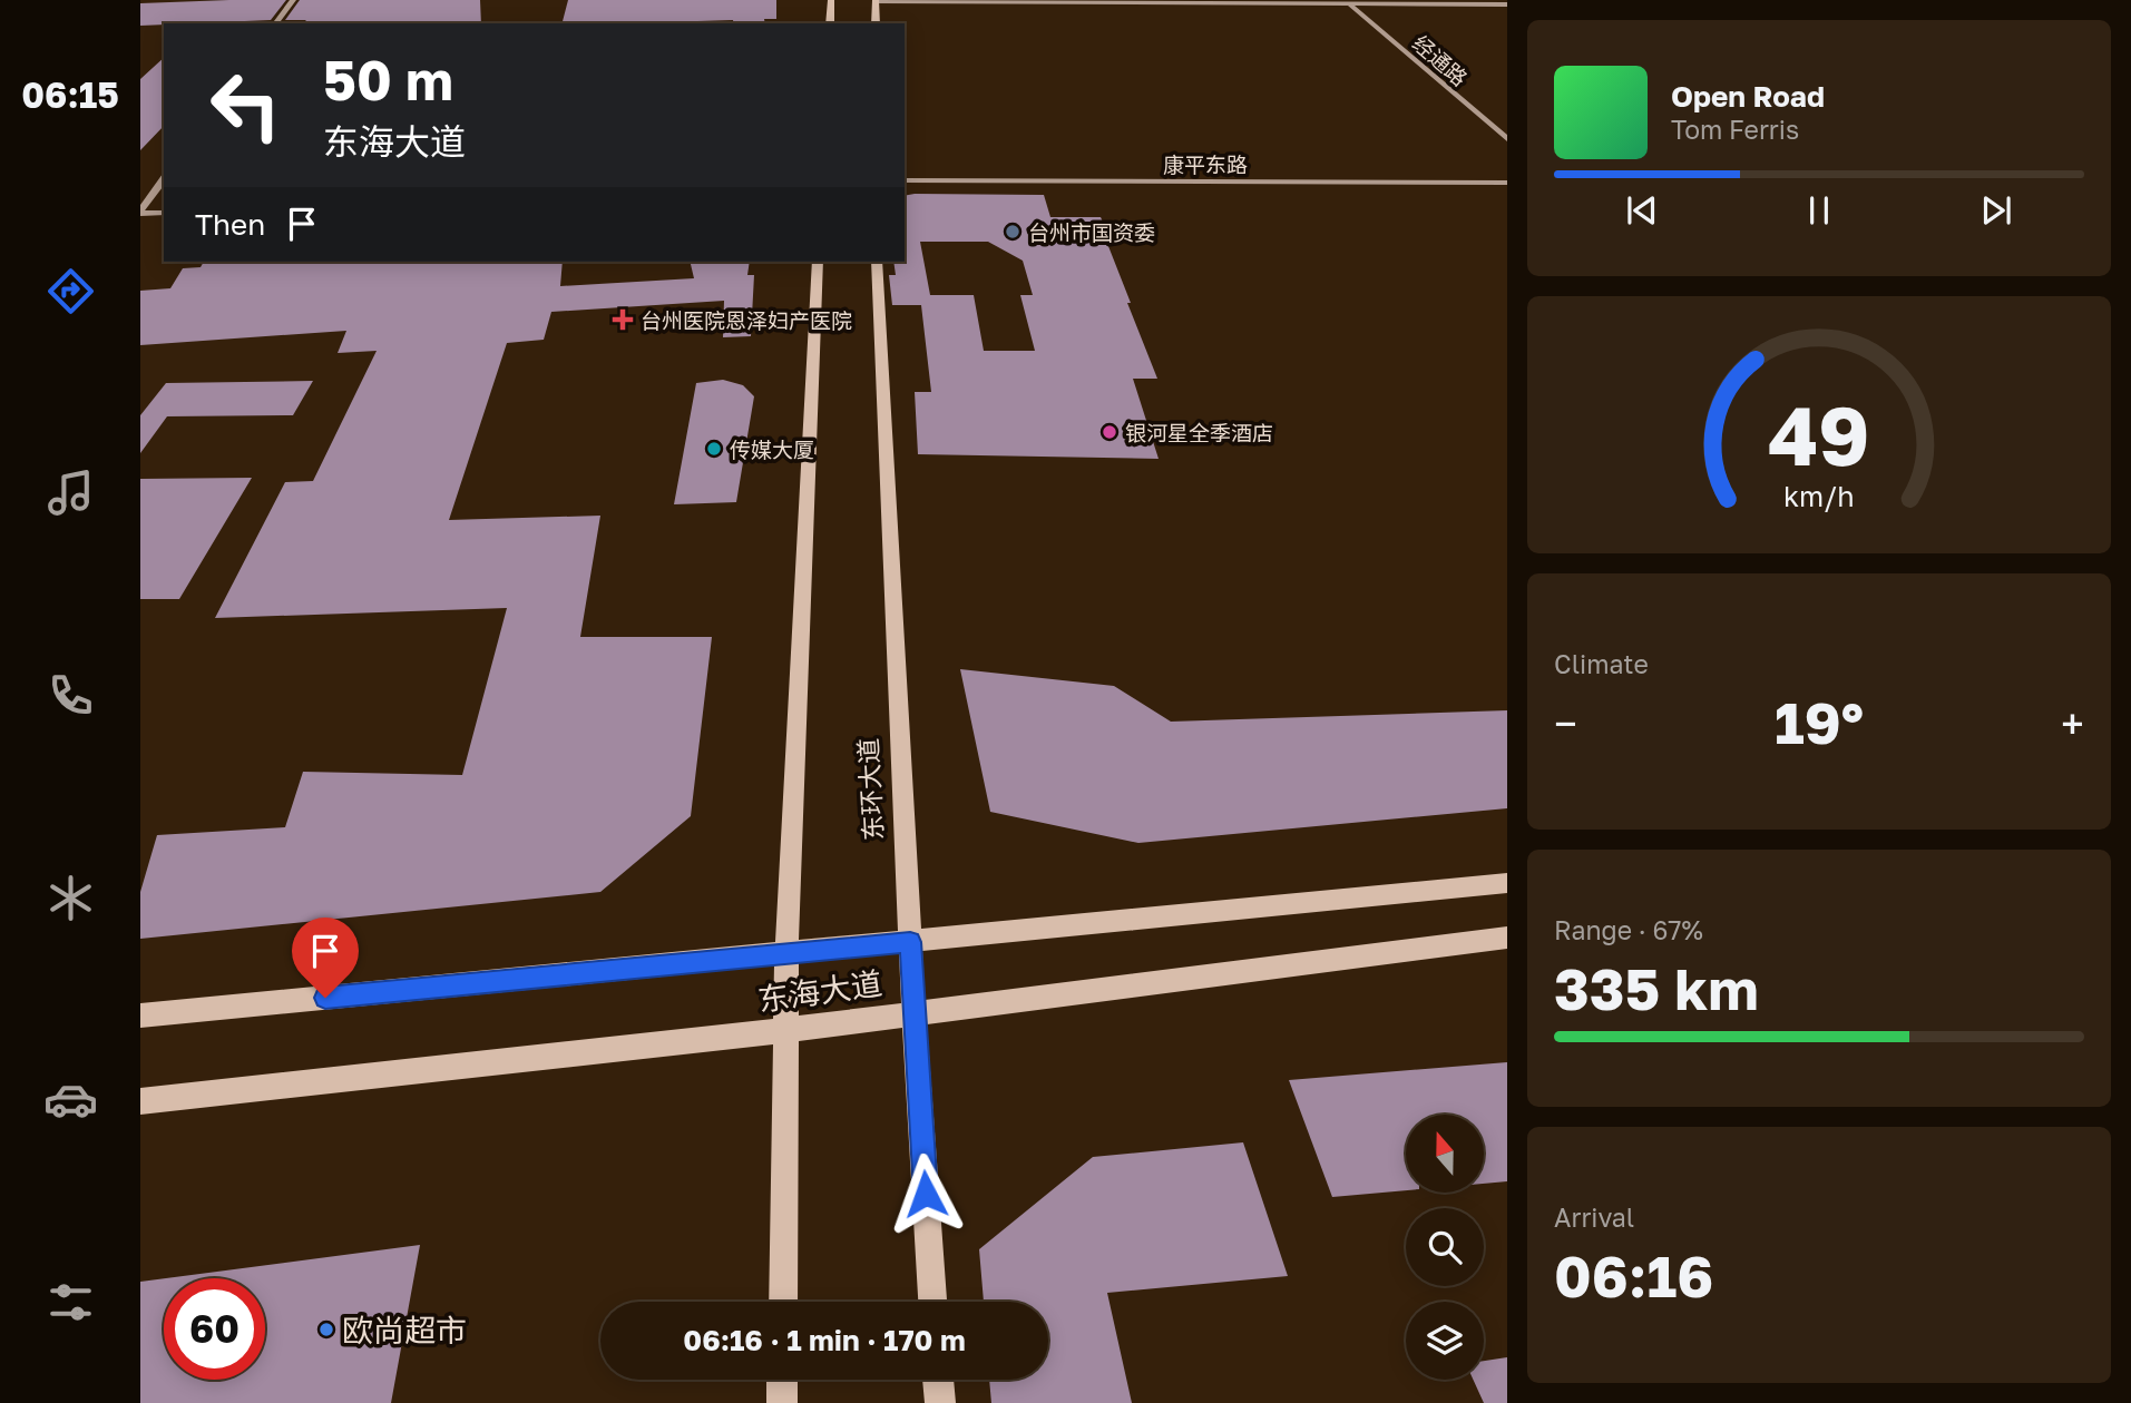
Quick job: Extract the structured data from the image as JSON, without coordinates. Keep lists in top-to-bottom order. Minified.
{"streets":{"main road":["东环大道","东海大道"],"street":["经通路","康平东路"]},"crossings":[["东环大道","东海大道"]],"places":{"other":["台州市国资委","银河星全季酒店","传媒大厦","欧尚超市"],"health":["台州医院恩泽妇产医院"]},"north":"top","page":{"tabs":"06:15","turn":["50 m","东海大道"],"song":["Open Road","Tom Ferris"],"then":"Then","tile":["Climate",["Range · 67%","335 km"],["Arrival","06:16"]],"heat":["−","19°","+"],"limit":"60","trip":"06:16 · 1 min · 170 m","gauge":["49","km/h"]}}
